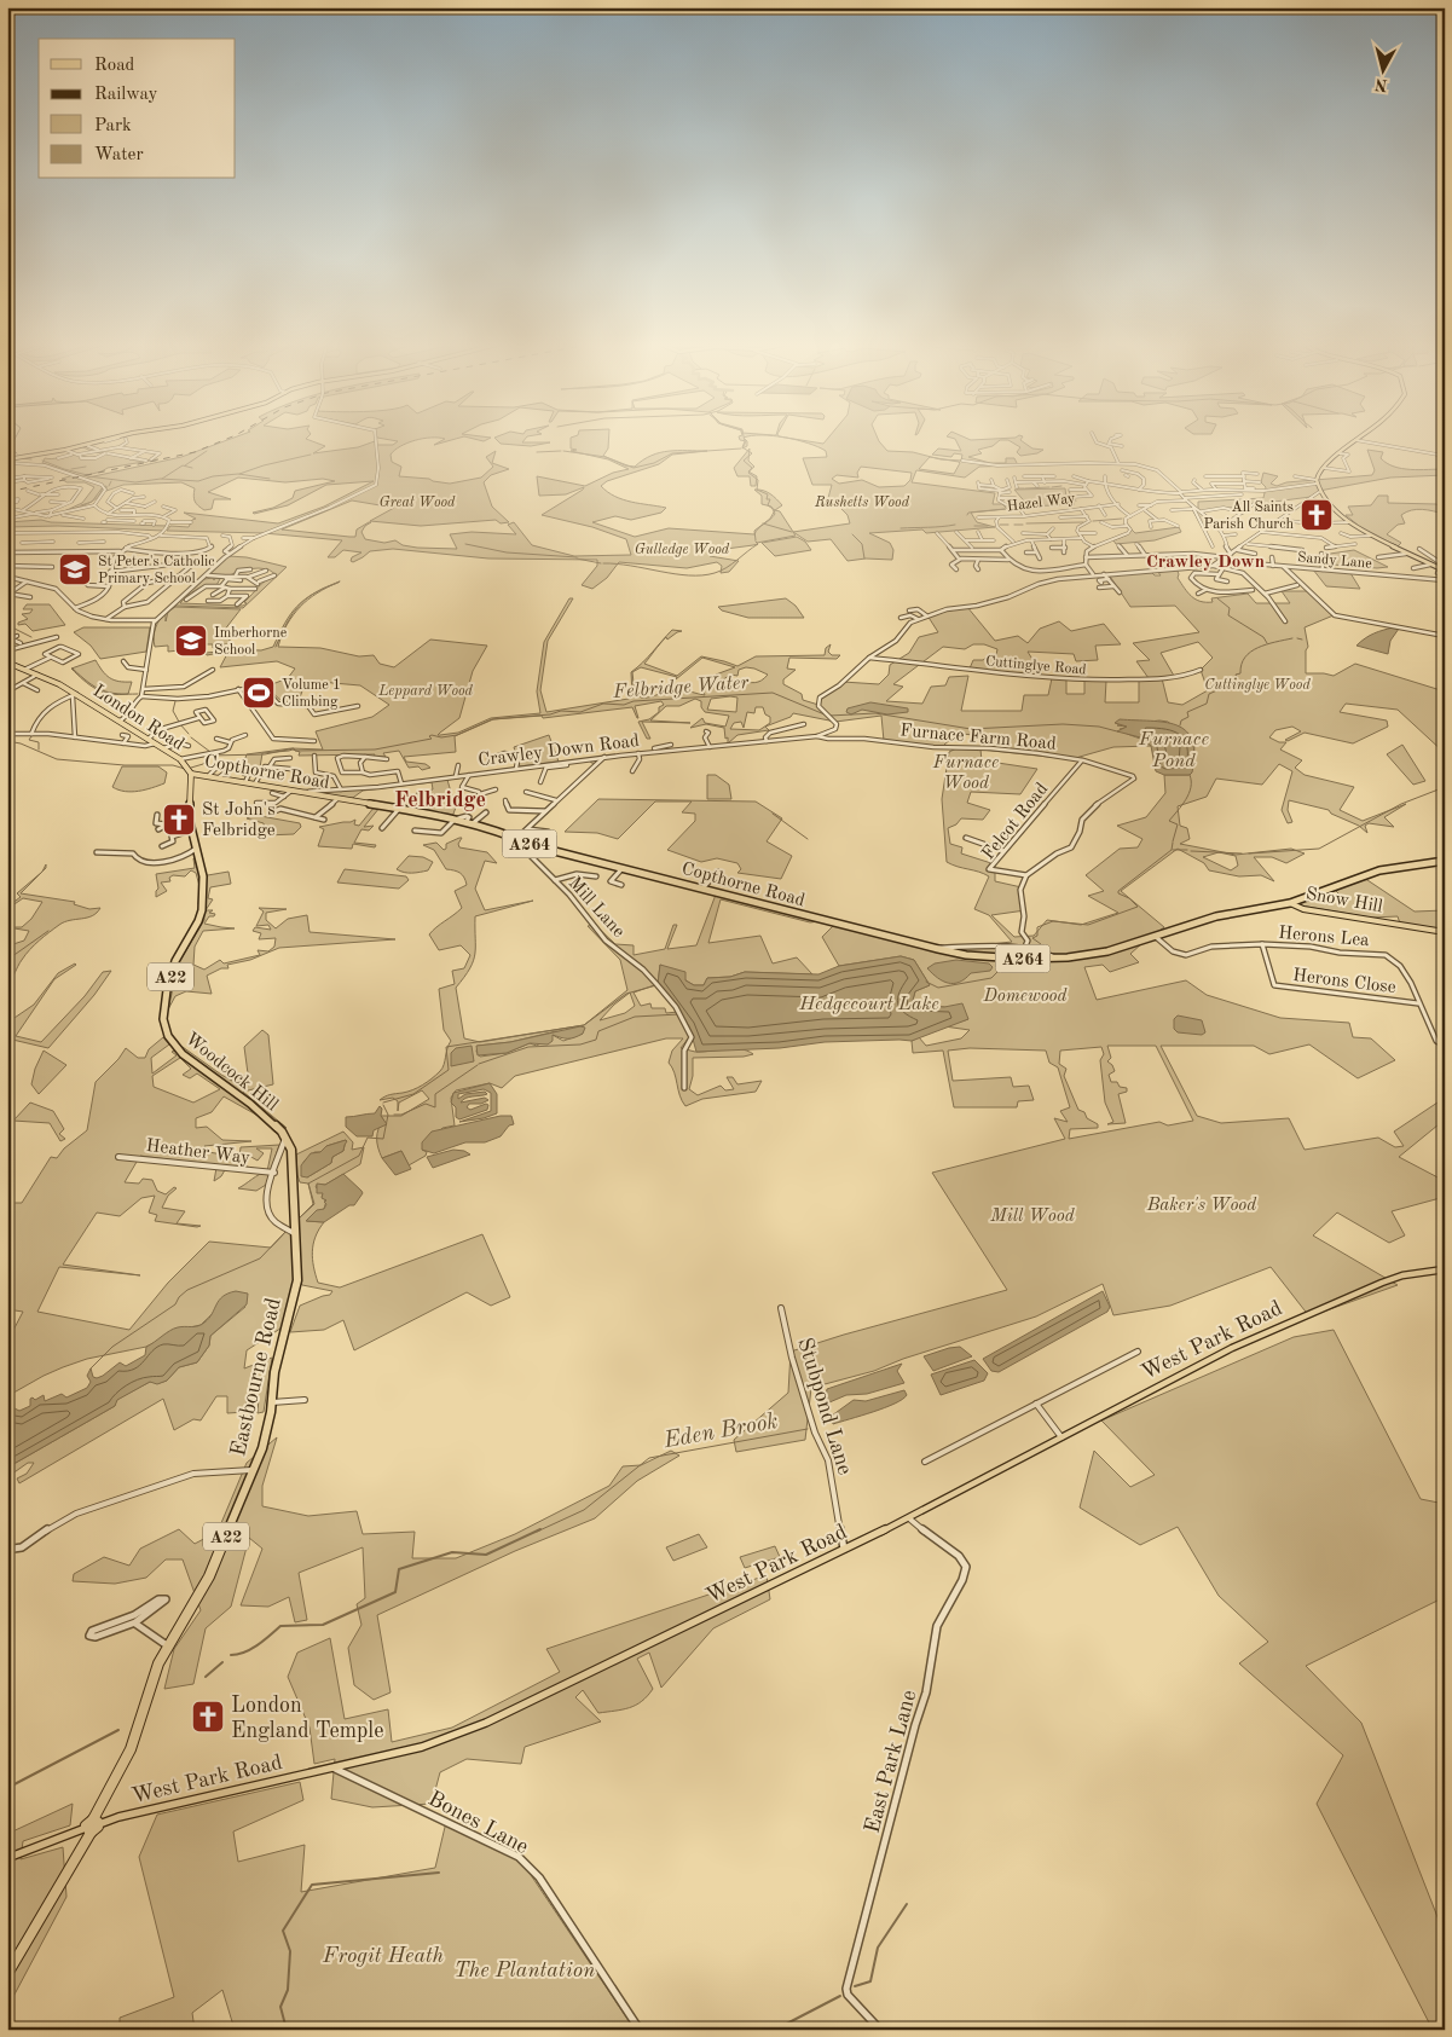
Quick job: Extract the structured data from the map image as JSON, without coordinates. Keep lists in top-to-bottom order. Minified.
{"streets":{"highway":["London Road","Copthorne Road","A264","Snow Hill","A22","Woodcock Hill","Eastbourne Road"],"main road":["West Park Road"],"street":["Hazel Way","Sandy Lane","Cuttinglye Road","Furnace Farm Road","Crawley Down Road","Felcot Road","Mill Lane","Herons Lea","Herons Close","Heather Way","Stubpond Lane","East Park Lane","Bones Lane"]},"crossings":[["London Road","Copthorne Road"],["London Road","Woodcock Hill"],["Furnace Farm Road","Crawley Down Road"],["Furnace Farm Road","Felcot Road"],["Crawley Down Road","Copthorne Road"],["Copthorne Road","Snow Hill"],["Copthorne Road","Mill Lane"],["Copthorne Road","Herons Lea"],["Herons Lea","Herons Close"],["A22","Woodcock Hill"],["A22","Eastbourne Road"],["West Park Road","Eastbourne Road"],["West Park Road","Stubpond Lane"],["West Park Road","East Park Lane"],["West Park Road","Bones Lane"]],"districts":["Crawley Down","Felbridge"],"water":["Felbridge Water","Furnace Pond","Hedgecourt Lake","Eden Brook"],"parks":["Great Wood","Rushetts Wood","Gulledge Wood","Cuttinglye Wood","Leppard Wood","Furnace Wood","Domewood","Baker's Wood","Mill Wood","Frogit Heath","The Plantation"],"places":{"church":["All Saints Parish Church","St John's Felbridge","London England Temple"],"school or university":["St Peter's Catholic Primary School","Imberhorne School"],"sports":["Volume 1 Climbing"]},"legend":["Road","Railway","Park","Water"],"north":"bottom"}
